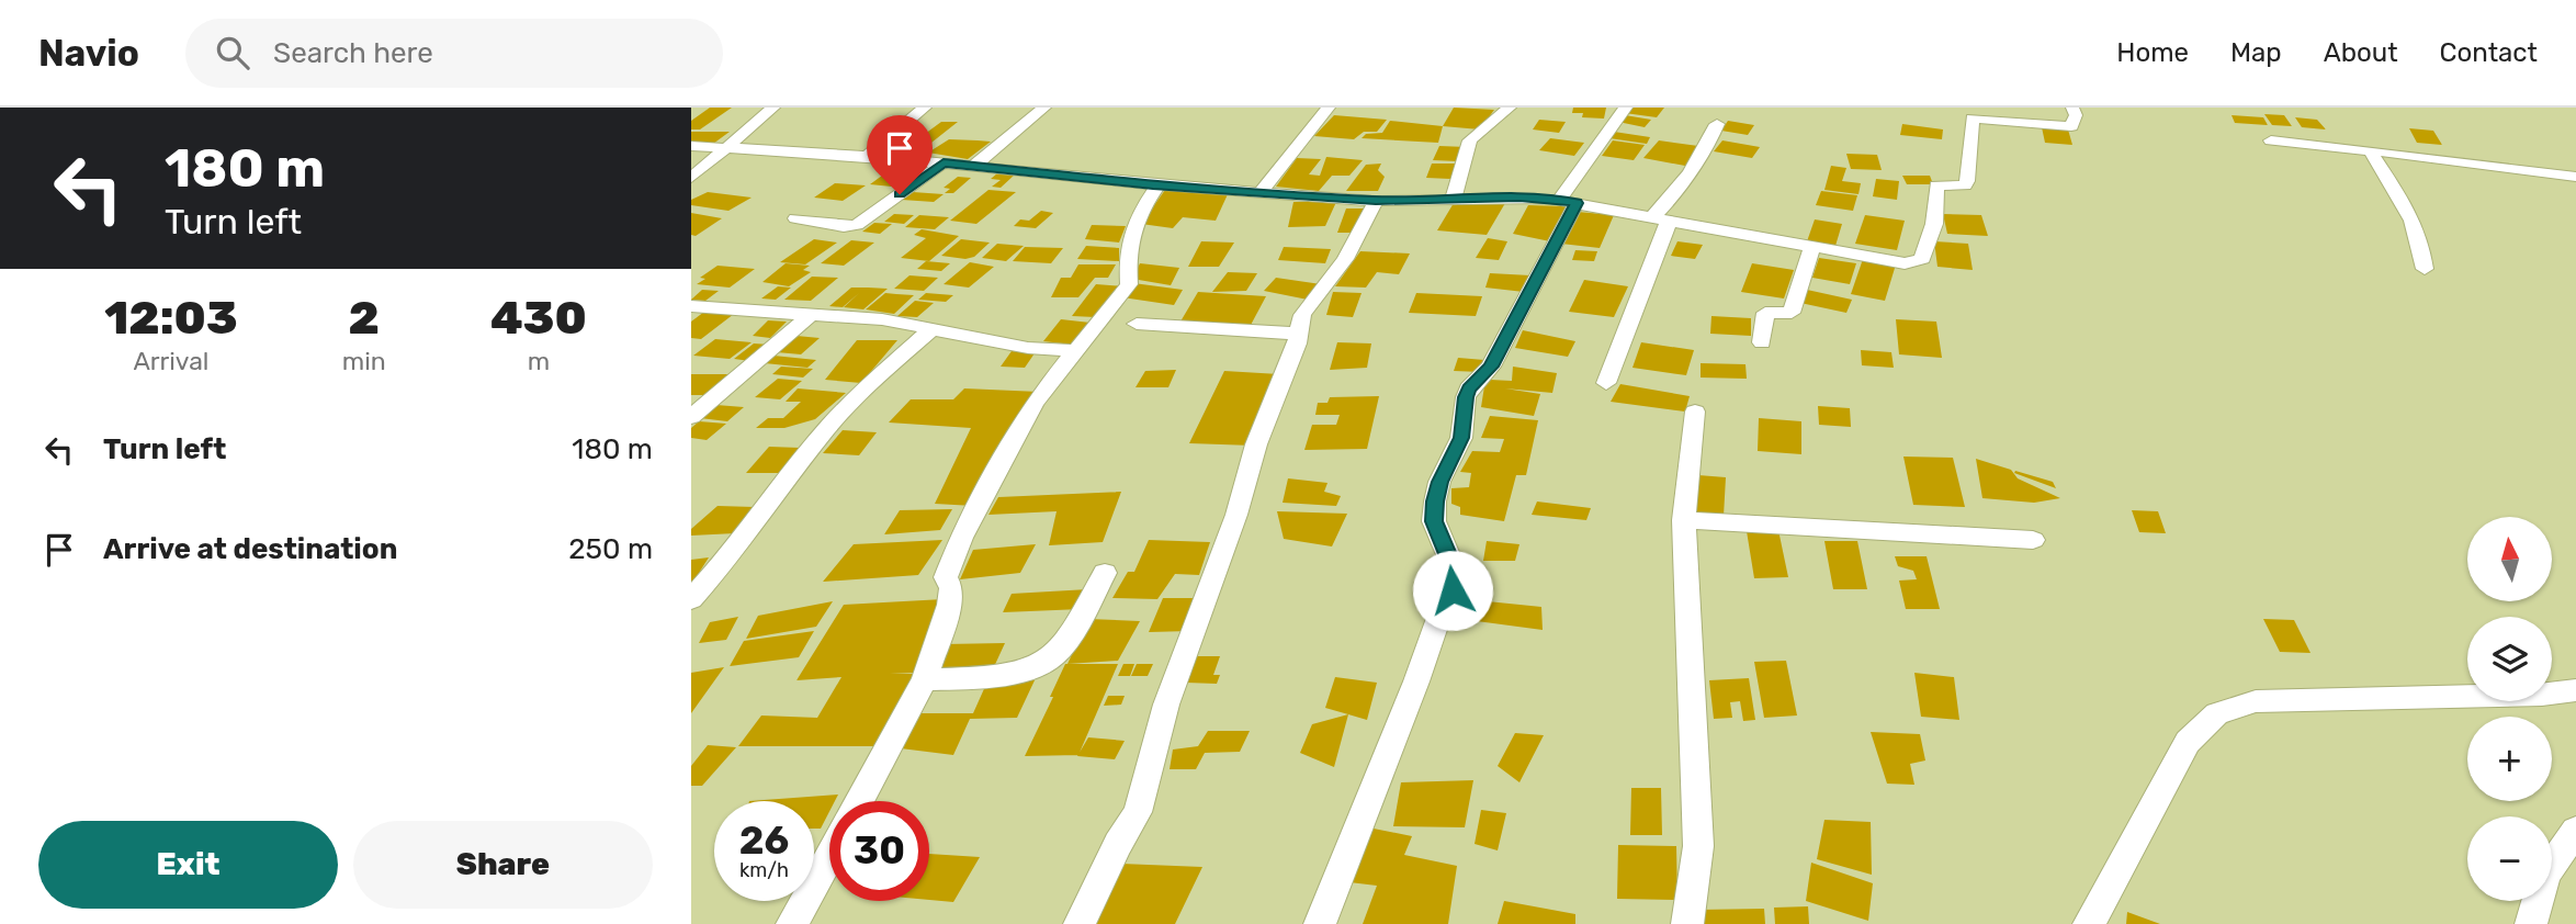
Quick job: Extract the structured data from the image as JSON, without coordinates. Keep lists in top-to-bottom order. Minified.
{"north":"top","page":{"header":"Navio","search":"Search here","nav":["Home","Map","About","Contact"],"turn":["180 m","Turn left"],"eta":["12:03","Arrival","2","min","430","m"],"list":[{"name":"Turn left","value":"180 m"},{"name":"Arrive at destination","value":"250 m"}],"map_buttons":["+","−"],"speed":"26 km/h","limit":"30","buttons":["Exit","Share"]}}
